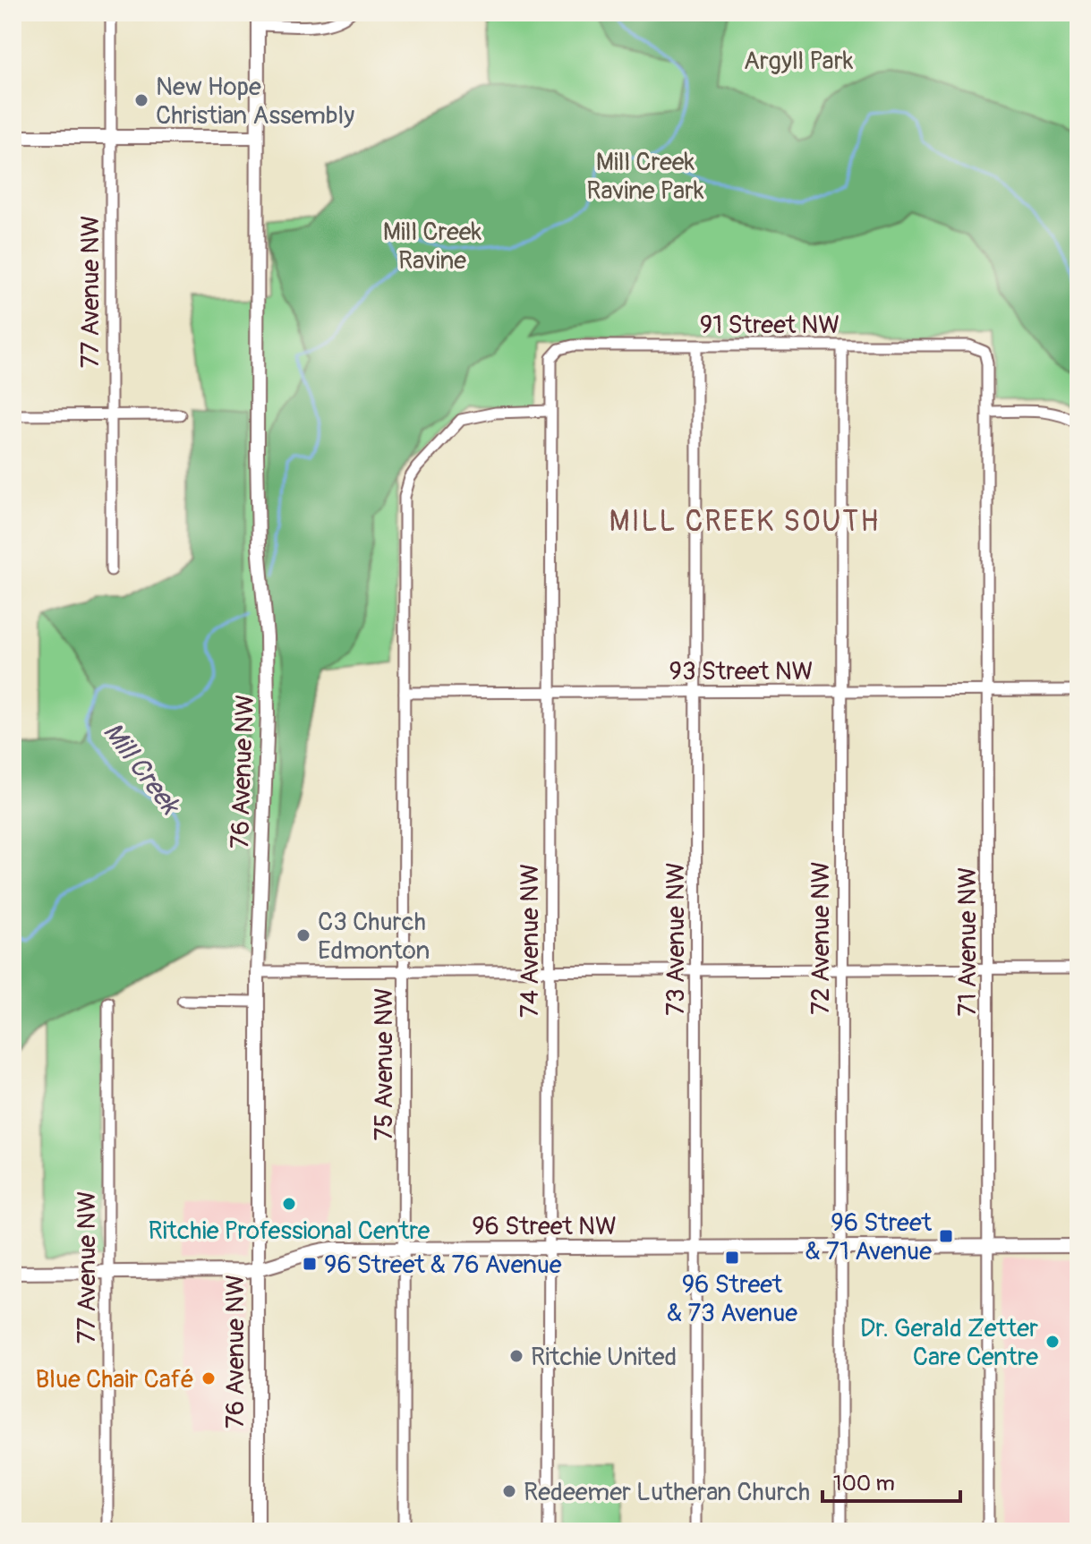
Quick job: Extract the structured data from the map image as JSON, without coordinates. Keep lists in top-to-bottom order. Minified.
{"streets":{"street":["77 Avenue NW","91 Street NW","93 Street NW","76 Avenue NW","72 Avenue NW","73 Avenue NW","74 Avenue NW","71 Avenue NW","75 Avenue NW","96 Street NW"]},"crossings":[["77 Avenue NW","96 Street NW"],["91 Street NW","72 Avenue NW"],["91 Street NW","73 Avenue NW"],["91 Street NW","74 Avenue NW"],["91 Street NW","71 Avenue NW"],["93 Street NW","72 Avenue NW"],["93 Street NW","73 Avenue NW"],["93 Street NW","74 Avenue NW"],["93 Street NW","71 Avenue NW"],["93 Street NW","75 Avenue NW"],["76 Avenue NW","96 Street NW"],["72 Avenue NW","96 Street NW"],["73 Avenue NW","96 Street NW"],["74 Avenue NW","75 Avenue NW"],["74 Avenue NW","96 Street NW"],["71 Avenue NW","96 Street NW"],["75 Avenue NW","96 Street NW"]],"districts":["MILL CREEK SOUTH"],"water":["Mill Creek"],"parks":["Argyll Park","Mill Creek Ravine Park","Mill Creek Ravine"],"places":{"other":["New Hope Christian Assembly","C3 Church Edmonton","Ritchie Professional Centre","Dr. Gerald Zetter Care Centre","Ritchie United","Blue Chair Café","Redeemer Lutheran Church"],"transit":["96 Street & 71 Avenue","96 Street & 73 Avenue","96 Street & 76 Avenue"]},"scale_bar":"100 m"}
